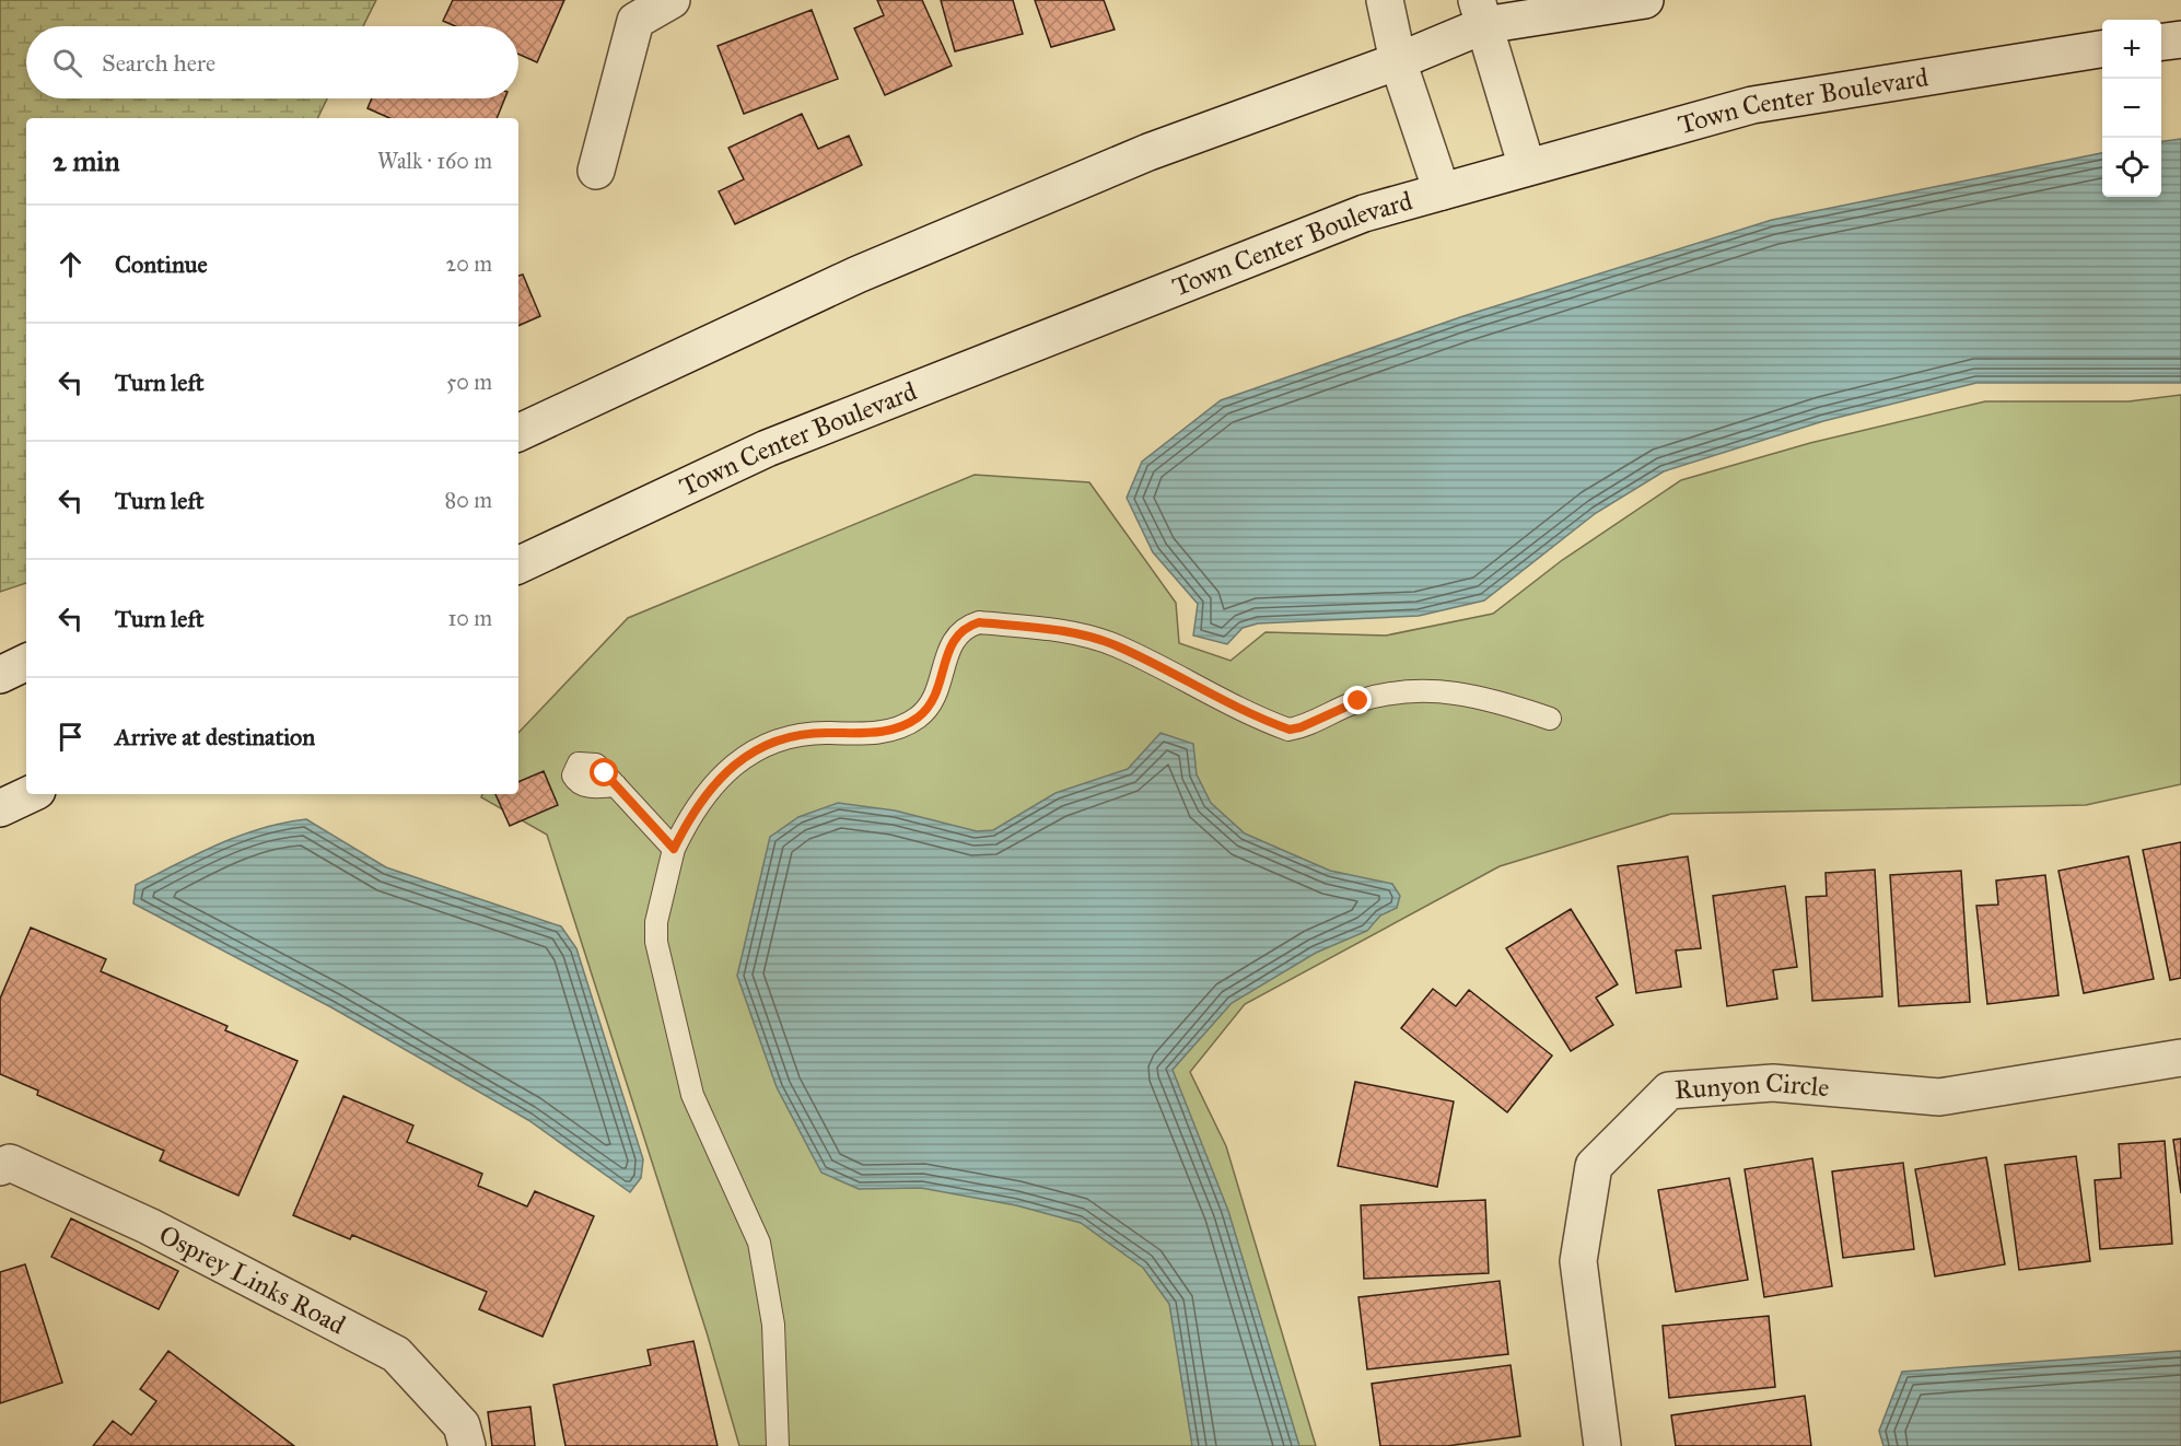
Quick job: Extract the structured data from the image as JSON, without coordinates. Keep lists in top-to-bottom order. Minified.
{"streets":{"main road":["Town Center Boulevard","Runyon Circle","Osprey Links Road"]},"page":{"map_buttons":["+","−"],"search":"Search here","heading":["2 min","Walk · 160 m"],"list":[["Continue","20 m"],["Turn left","50 m"],["Turn left","80 m"],["Turn left","10 m"],"Arrive at destination"]}}
